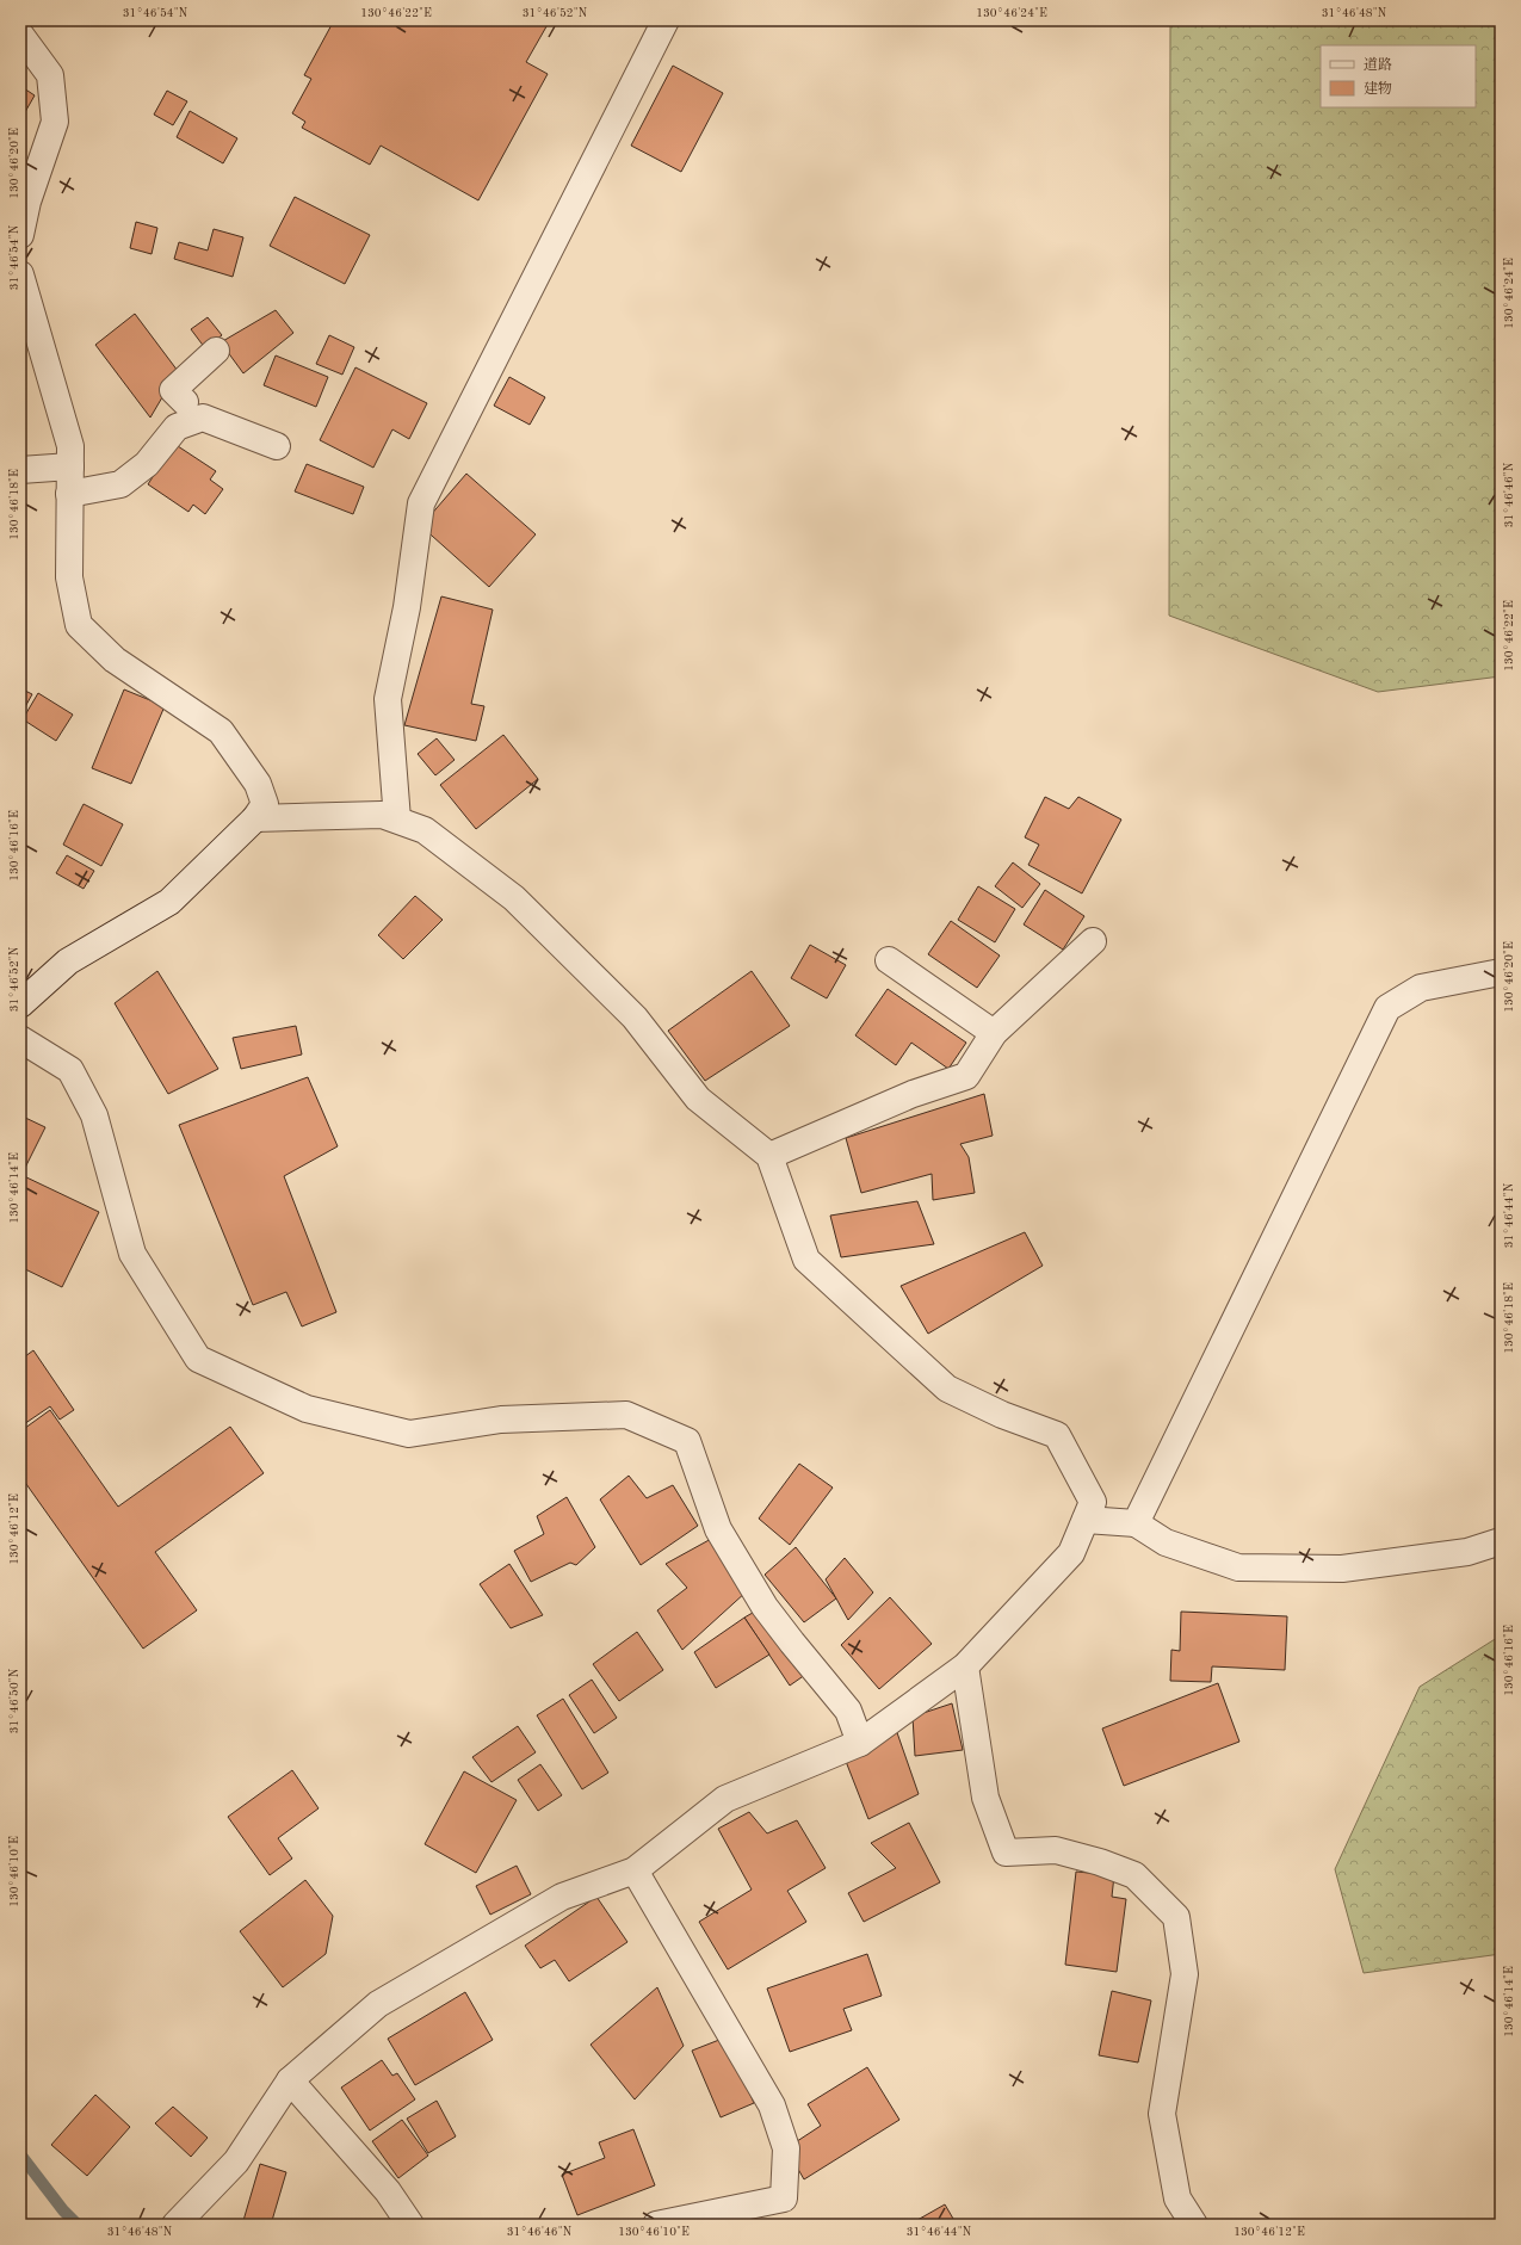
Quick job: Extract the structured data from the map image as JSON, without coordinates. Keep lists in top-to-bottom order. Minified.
{"legend":["道路","建物"],"coordinates":["31°46'54\"N","130°46'22\"E","31°46'52\"N","130°46'24\"E","31°46'48\"N","130°46'20\"E","31°46'46\"N","130°46'18\"E","130°46'16\"E","130°46'14\"E","31°46'44\"N","130°46'12\"E","31°46'50\"N","130°46'10\"E"]}
